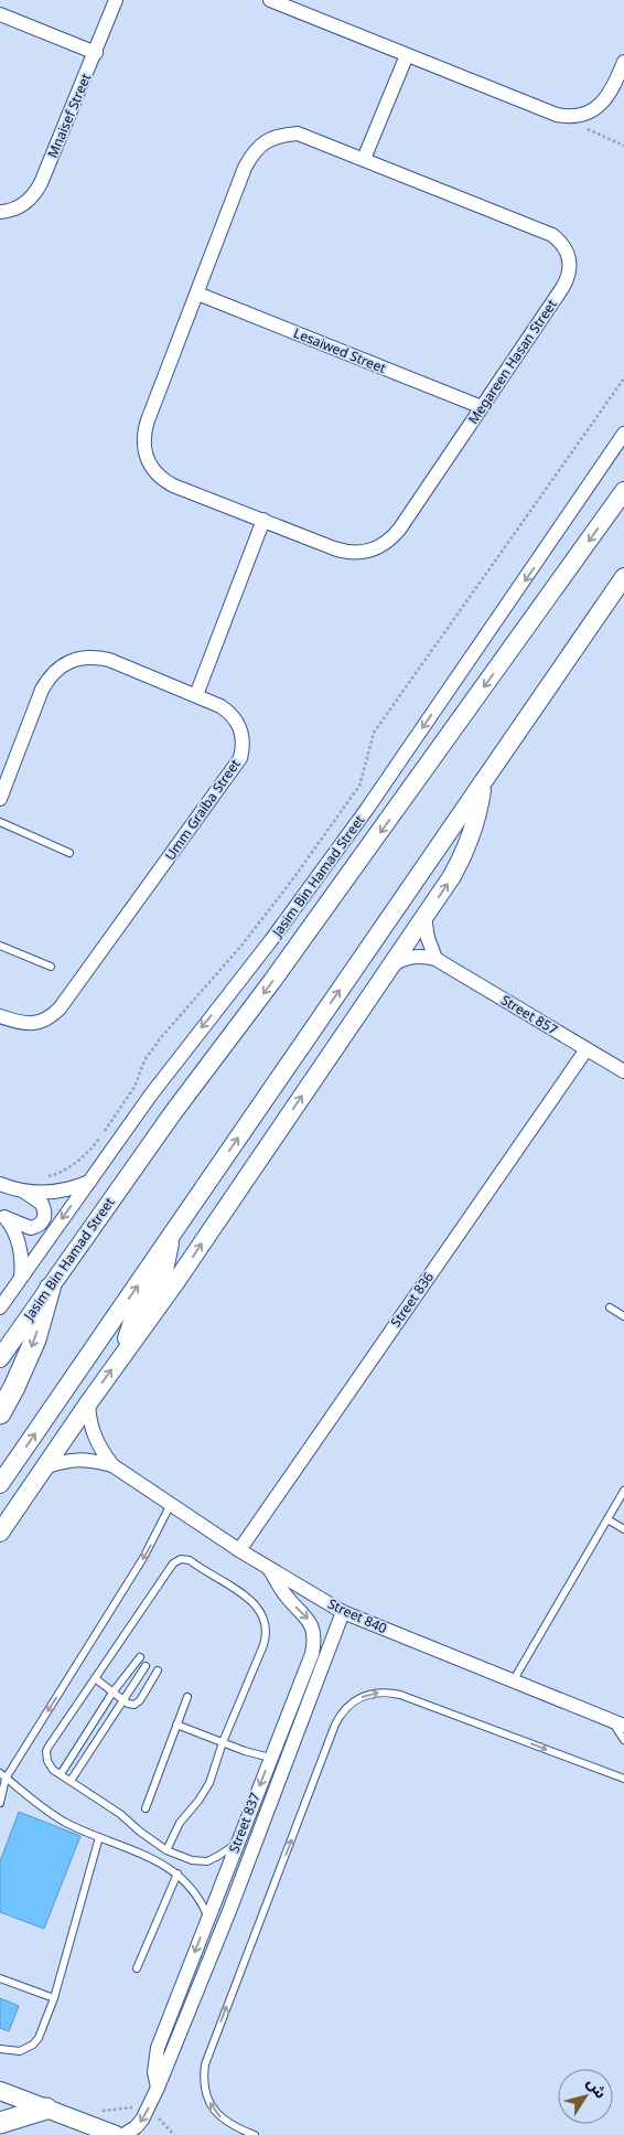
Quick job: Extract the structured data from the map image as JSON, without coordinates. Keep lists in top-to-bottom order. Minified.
{"streets":{"main road":["Jasim Bin Hamad Street"],"street":["Mnaisef Street","Lesaiwed Street","Megareen Hasan Street","Umm Graiba Street","Street 857","Street 836","Street 840","Street 837"]},"crossings":[["Lesaiwed Street","Megareen Hasan Street"],["Street 857","Street 836"],["Street 836","Street 840"],["Street 840","Street 837"]],"one_way":["Jasim Bin Hamad Street"],"north":"top right"}
